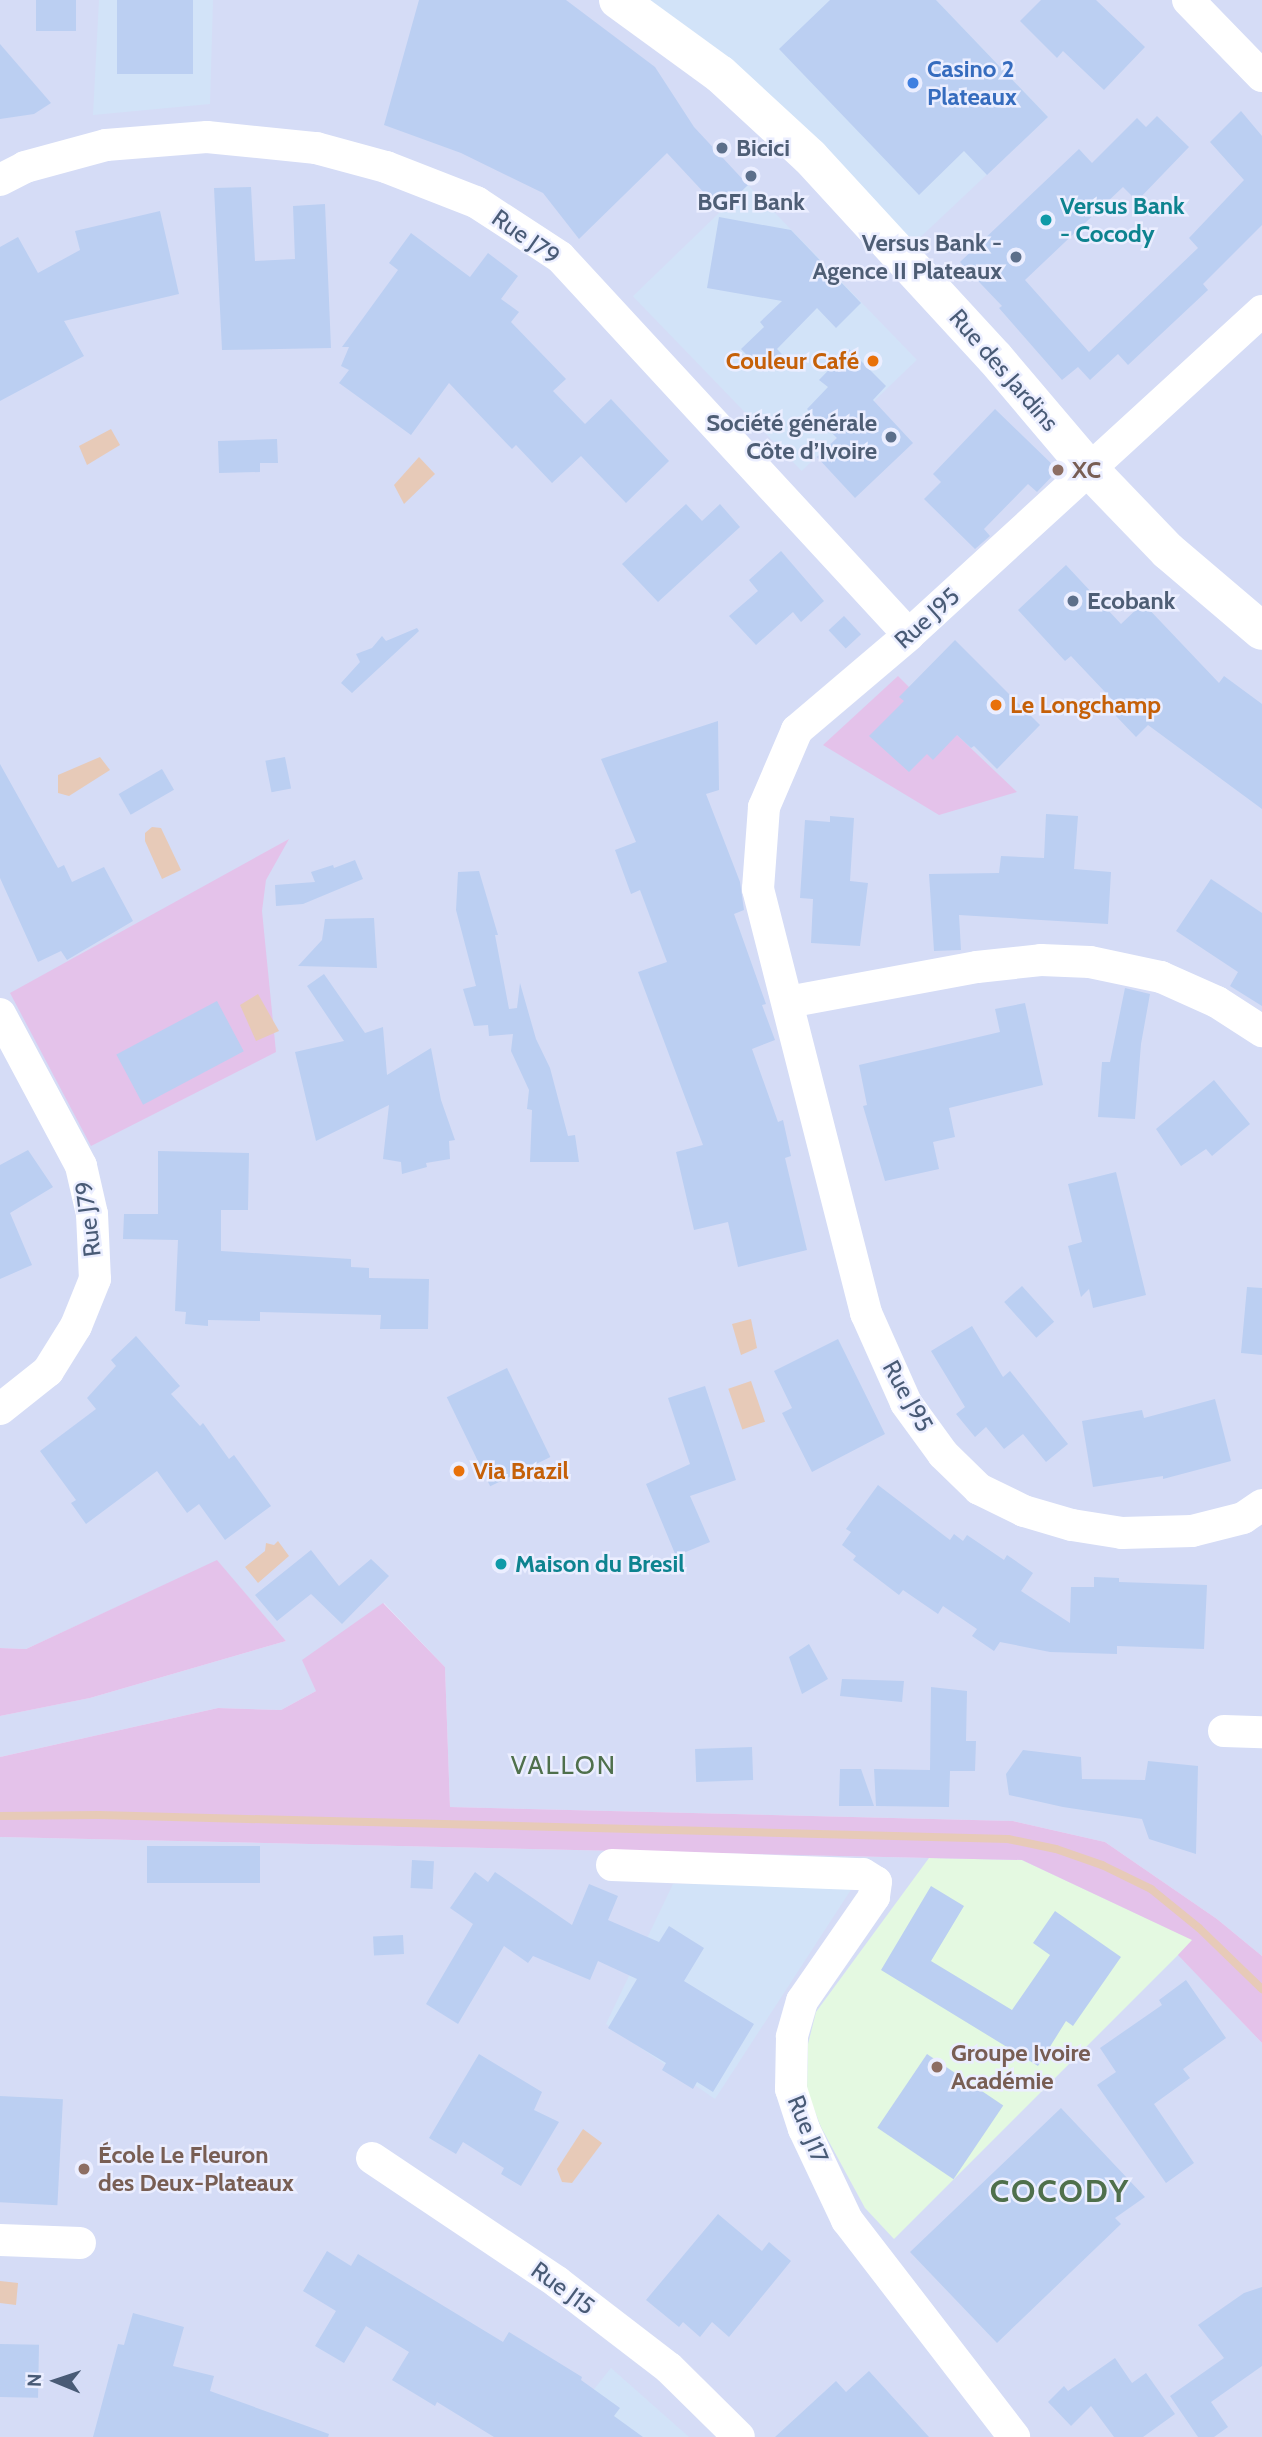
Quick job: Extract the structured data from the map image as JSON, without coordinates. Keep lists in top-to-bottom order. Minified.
{"streets":{"main road":["Rue des Jardins"],"street":["Rue J79","Rue J95","Rue J17","Rue J15"]},"crossings":[["Rue J79","Rue J95"],["Rue des Jardins","Rue J95"]],"districts":["VALLON","COCODY"],"places":["Casino 2 Plateaux","Bicici","BGFI Bank","Versus Bank - Cocody","Versus Bank - Agence II Plateaux","Couleur Café","Société générale Côte d’Ivoire","XC","Ecobank","Le Longchamp","Via Brazil","Maison du Bresil","Groupe Ivoire Académie","École Le Fleuron des Deux-Plateaux"],"north":"left"}
